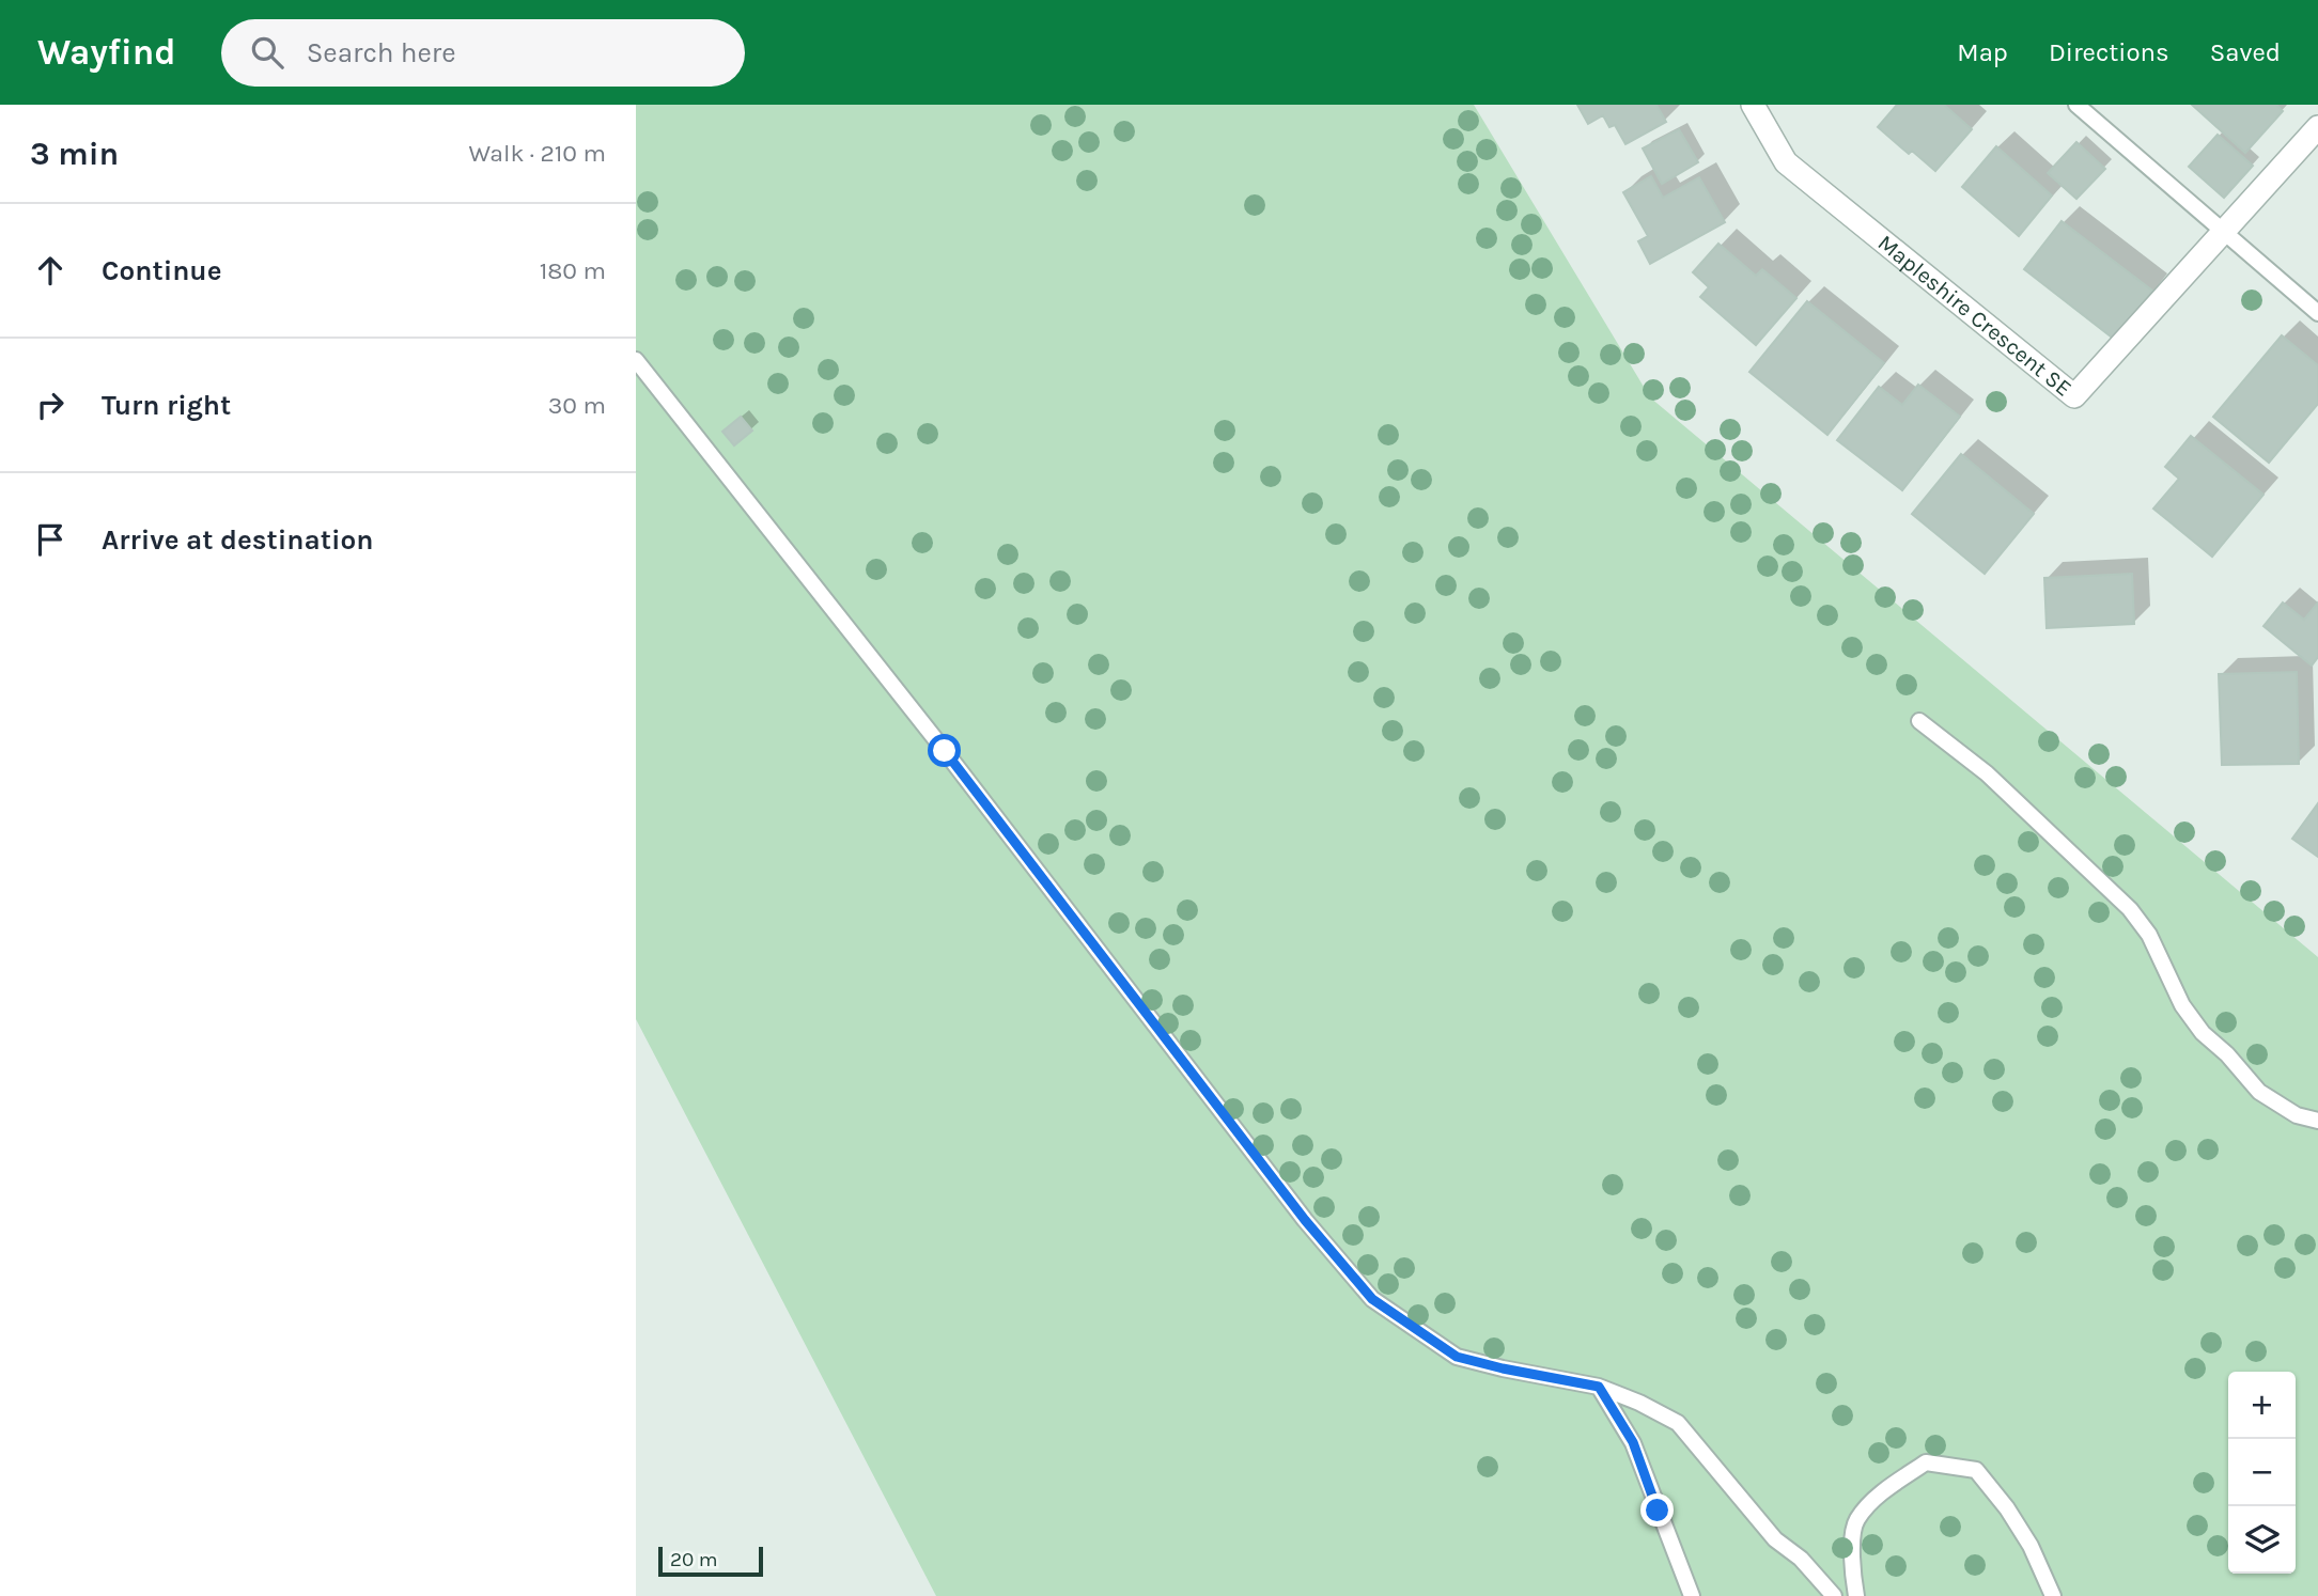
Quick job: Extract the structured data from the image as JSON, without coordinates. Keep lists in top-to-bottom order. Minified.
{"streets":{"street":["Mapleshire Crescent SE"]},"scale_bar":"20 m","page":{"header":"Wayfind","search":"Search here","nav":["Map","Directions","Saved"],"heading":["3 min","Walk · 210 m"],"list":[["Continue","180 m"],["Turn right","30 m"],"Arrive at destination"],"map_buttons":["+","−"],"scale":"20 m"}}
